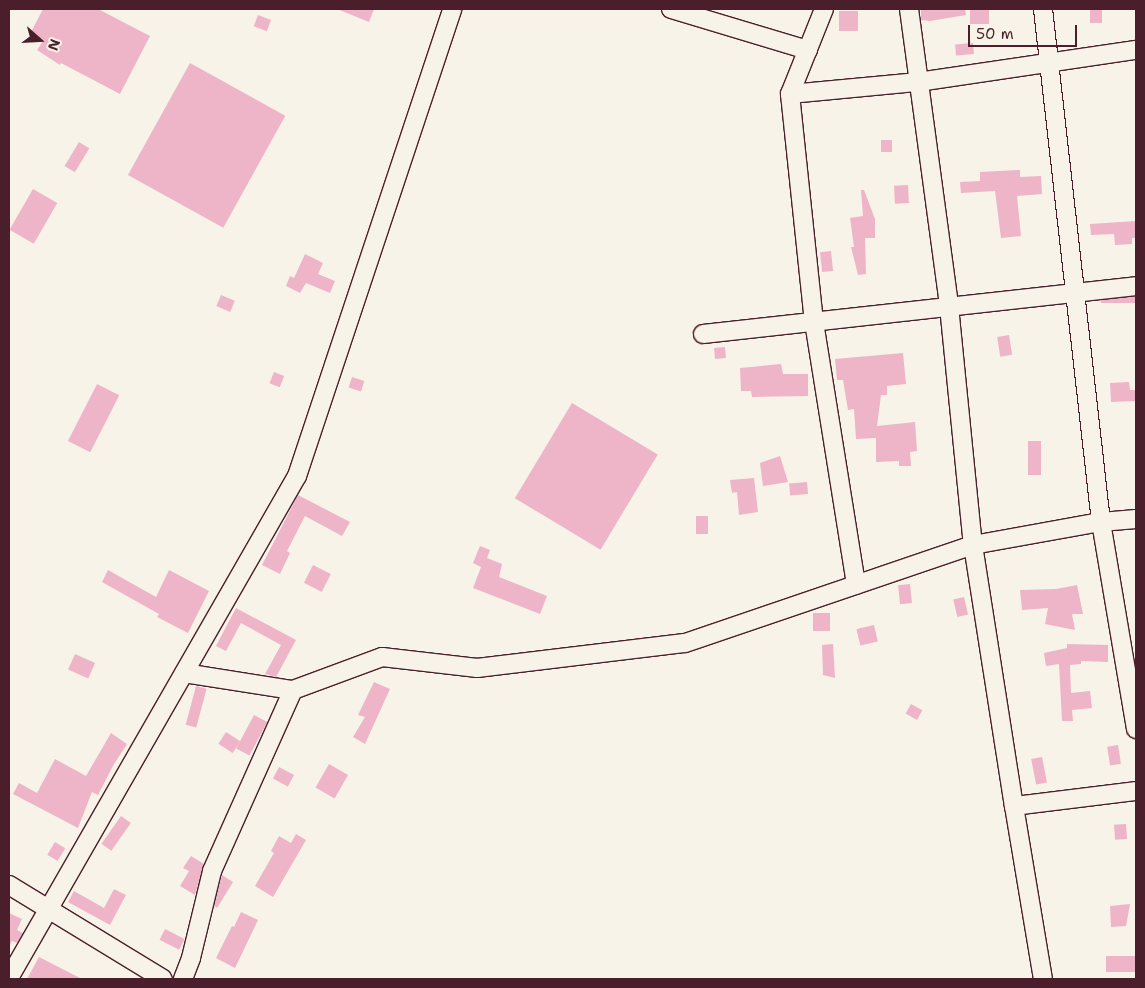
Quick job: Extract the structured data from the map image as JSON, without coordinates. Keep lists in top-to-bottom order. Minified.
{"scale_bar":"50 m","north":"right"}
